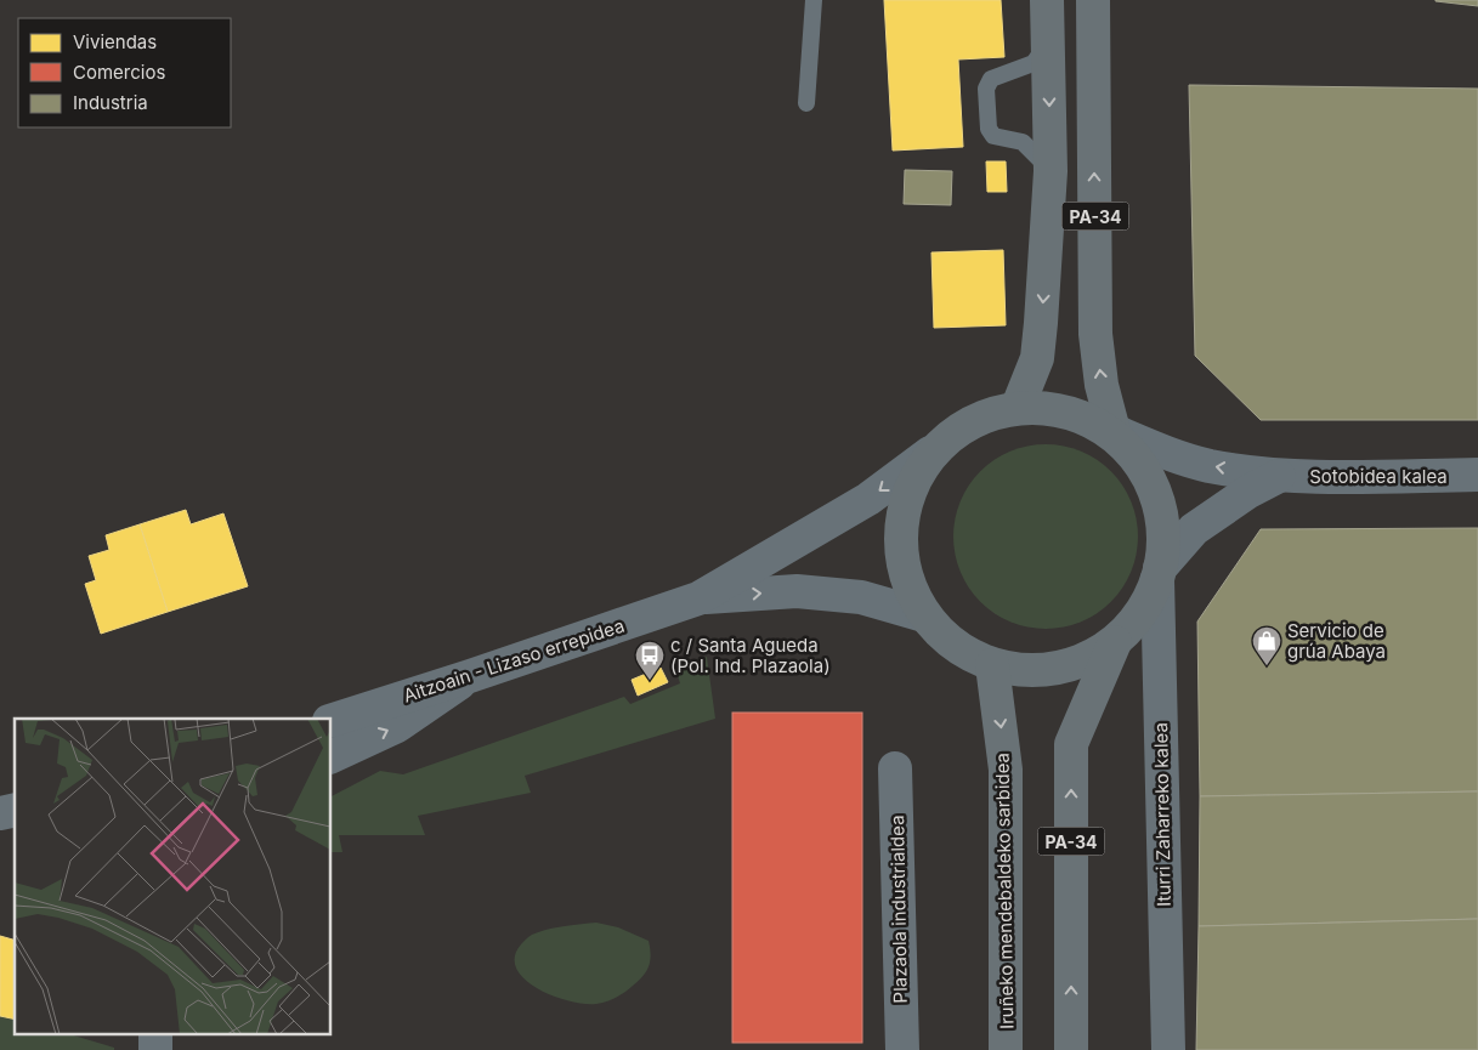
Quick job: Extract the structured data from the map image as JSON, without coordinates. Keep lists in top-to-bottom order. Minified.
{"streets":{"highway":["PA-34","Iruñeko mendebaldeko sarbidea"],"street":["Sotobidea kalea","Aitzoain - Lizaso errepidea","Iturri Zaharreko kalea","Plazaola industrialdea"]},"crossings":[["PA-34","Sotobidea kalea"],["PA-34","Iturri Zaharreko kalea"],["PA-34","Iruñeko mendebaldeko sarbidea"],["Sotobidea kalea","Iturri Zaharreko kalea"]],"places":{"shop":["Servicio de grúa Abaya"],"bus stop":["c / Santa Agueda (Pol. Ind. Plazaola)"]},"legend":["Viviendas","Comercios","Industria"]}
